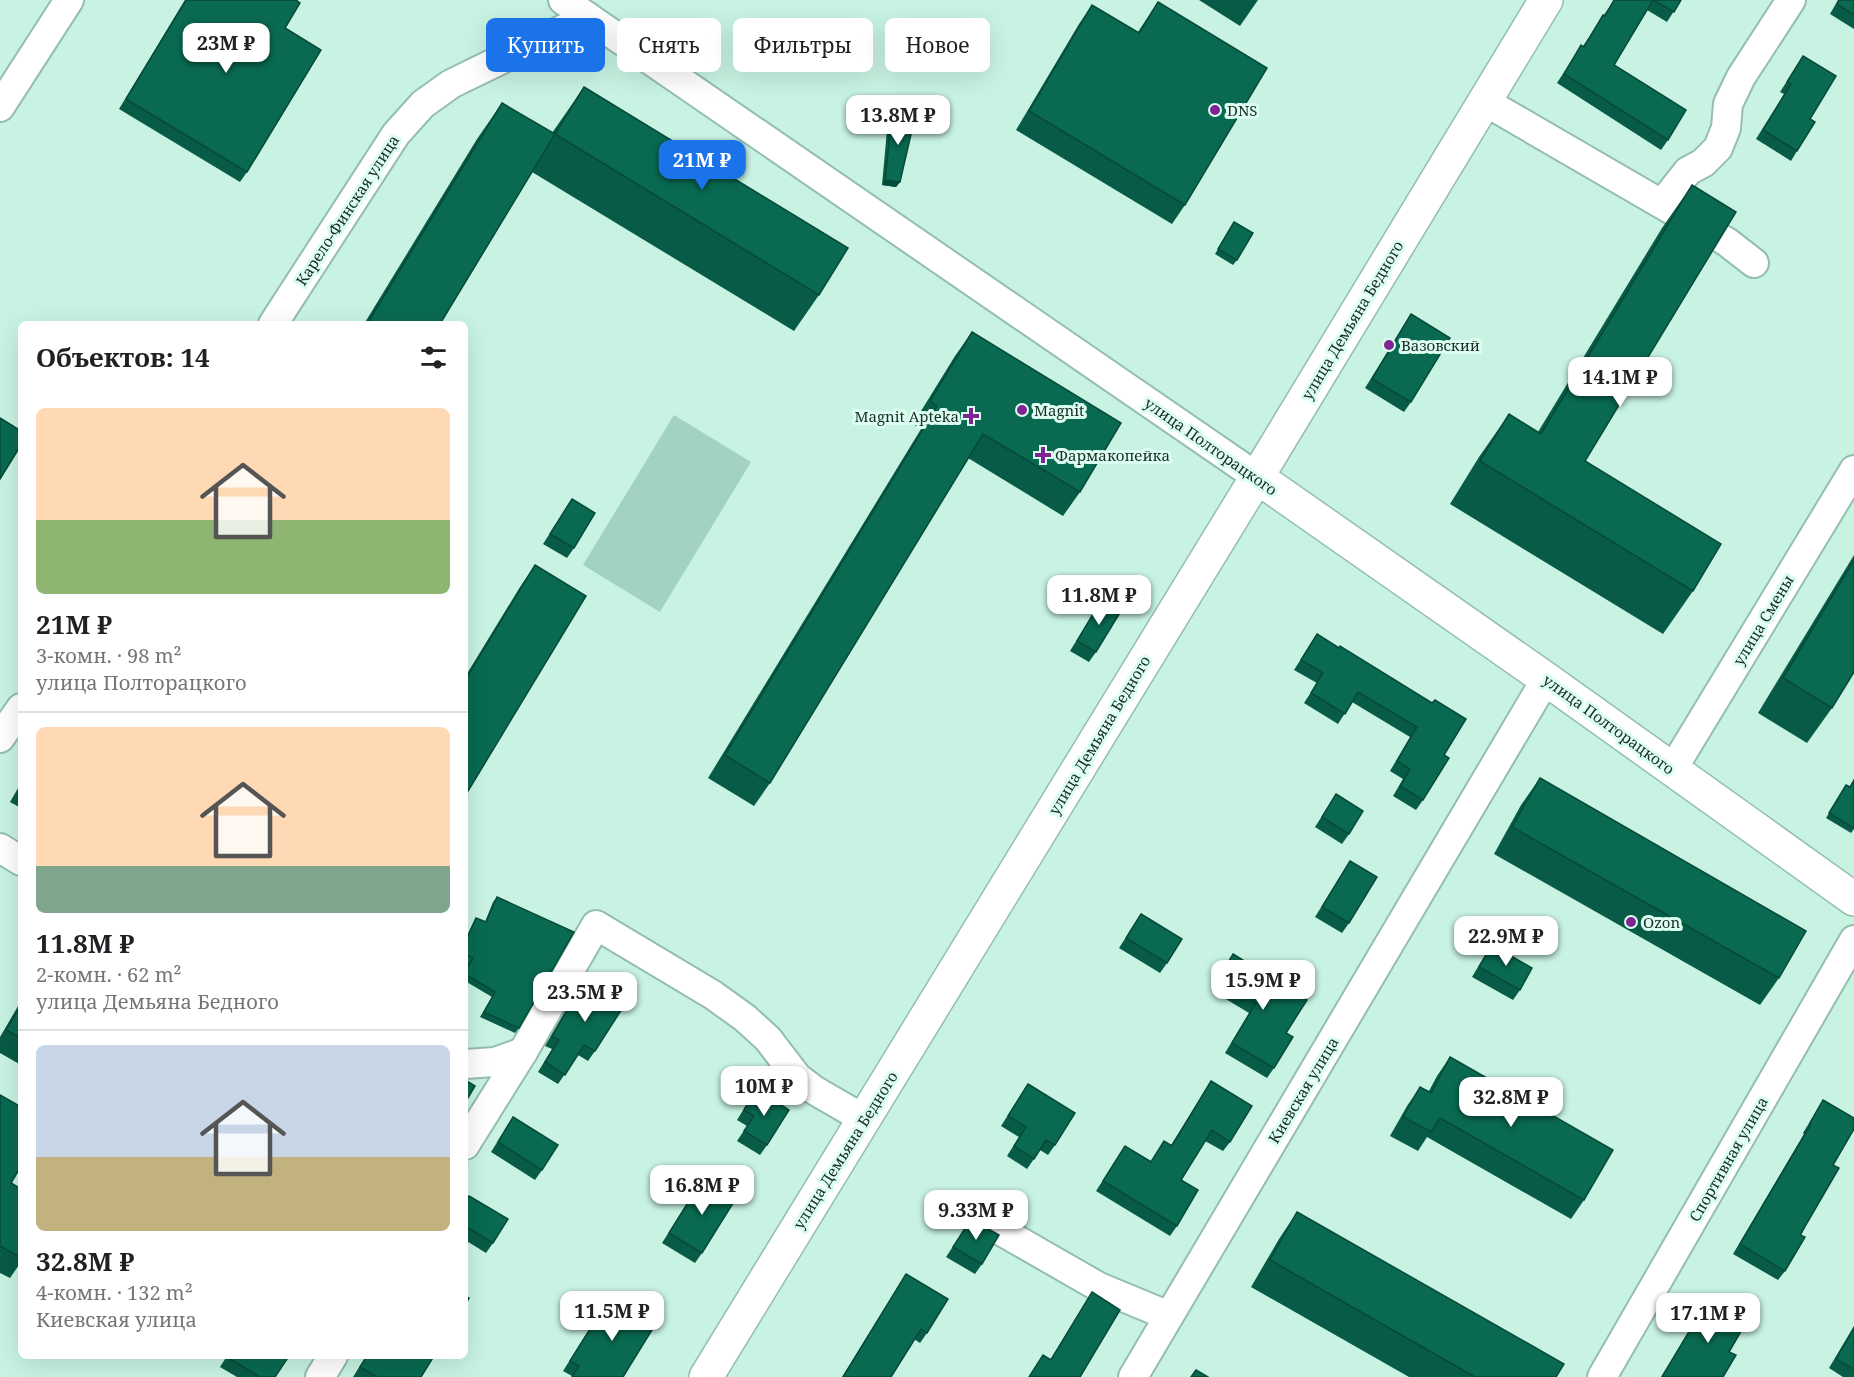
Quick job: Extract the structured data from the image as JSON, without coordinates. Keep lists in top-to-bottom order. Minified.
{"streets":{"main road":["улица Демьяна Бедного","улица Полторацкого"],"street":["Карело-Финская улица","улица Смены","Киевская улица","Спортивная улица"]},"crossings":[["Карело-Финская улица","улица Полторацкого"],["улица Демьяна Бедного","улица Полторацкого"],["улица Полторацкого","улица Смены"],["улица Полторацкого","Киевская улица"]],"places":{"other":["DNS","Вазовский","Magnit","Ozon"],"health":["Magnit Apteka","Фармакопейка"]},"page":{"chip":["Купить","Снять","Фильтры","Новое"],"price":["23M ₽","13.8M ₽","21M ₽","14.1M ₽","11.8M ₽","22.9M ₽","15.9M ₽","23.5M ₽","10M ₽","32.8M ₽","16.8M ₽","9.33M ₽","11.5M ₽","17.1M ₽"],"heading":"Объектов: 14","list":[{"name":"21M ₽","note":"3-комн. · 98 m² · улица Полторацкого"},{"name":"11.8M ₽","note":"2-комн. · 62 m² · улица Демьяна Бедного"},{"name":"32.8M ₽","note":"4-комн. · 132 m² · Киевская улица"}]}}
